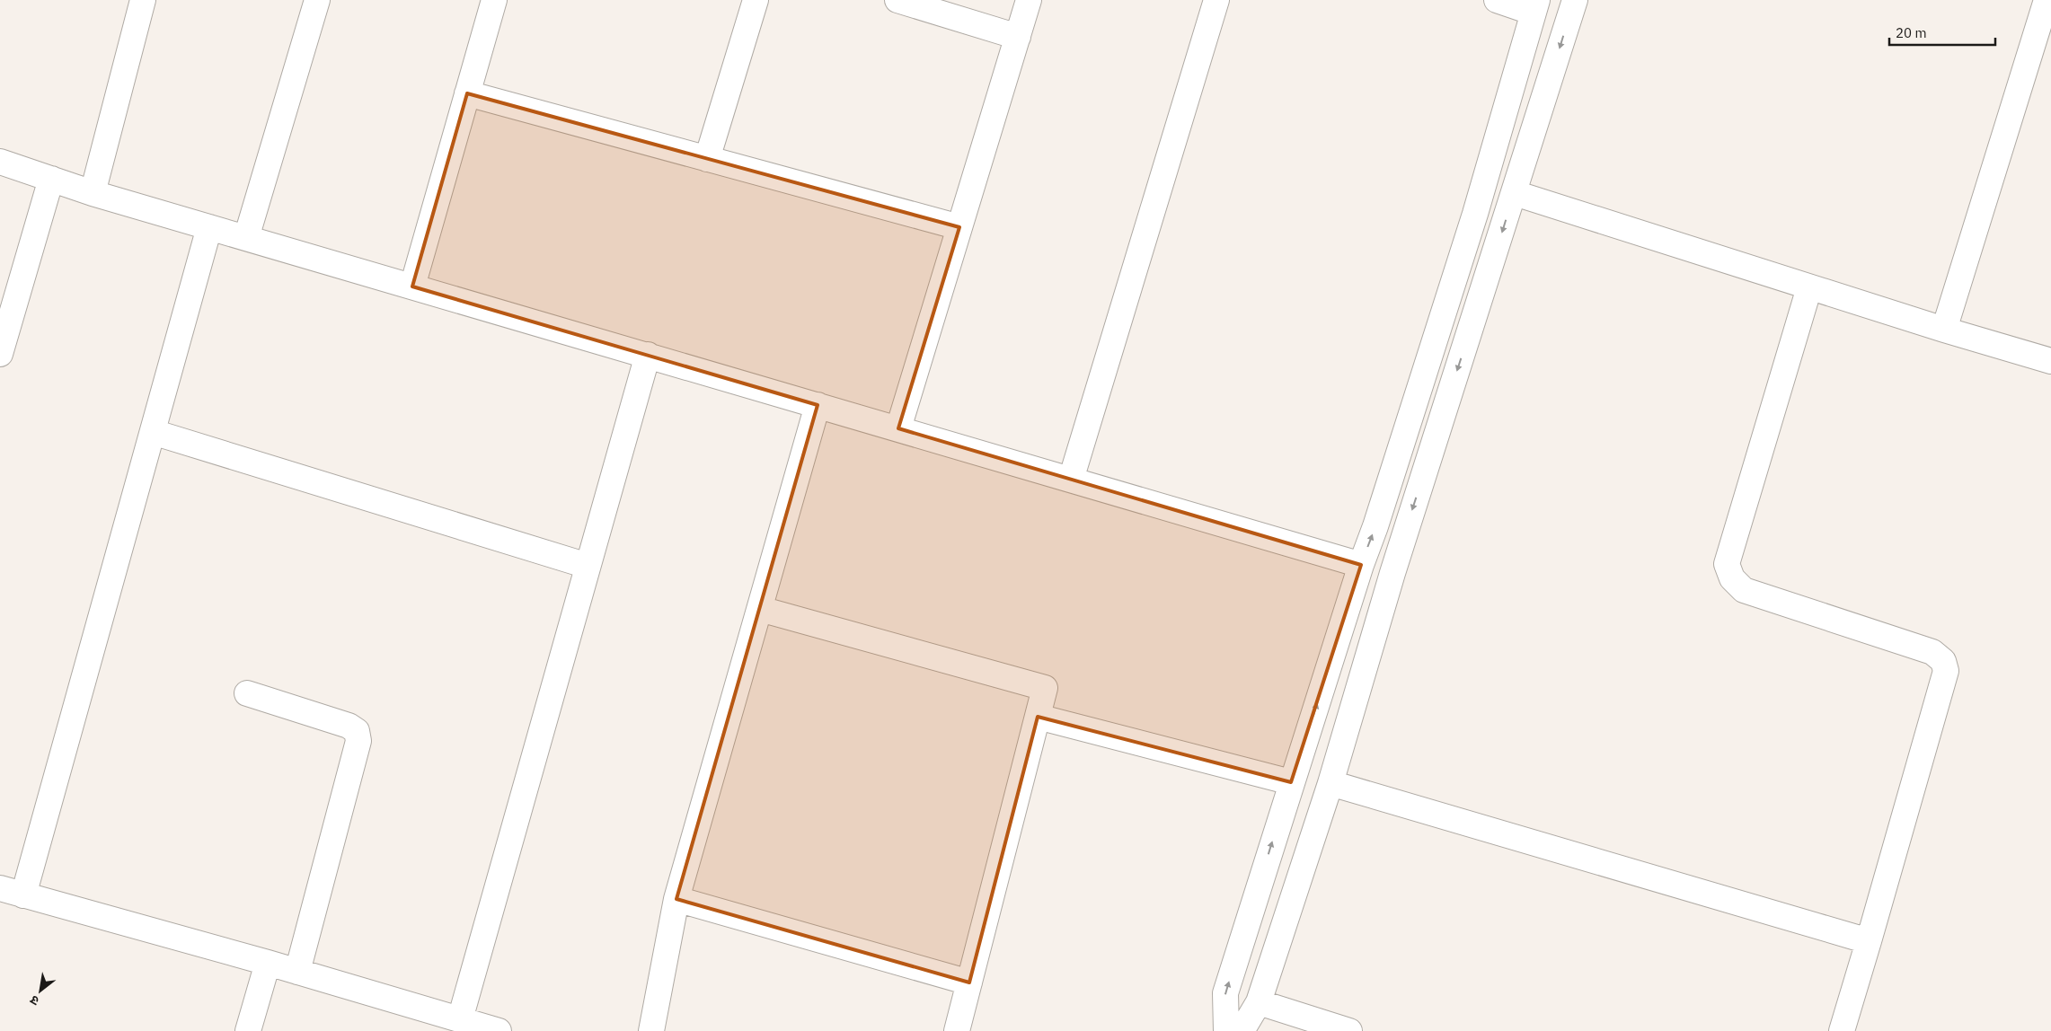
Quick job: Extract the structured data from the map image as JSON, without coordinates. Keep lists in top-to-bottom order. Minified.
{"scale_bar":"20 m","north":"bottom left"}
